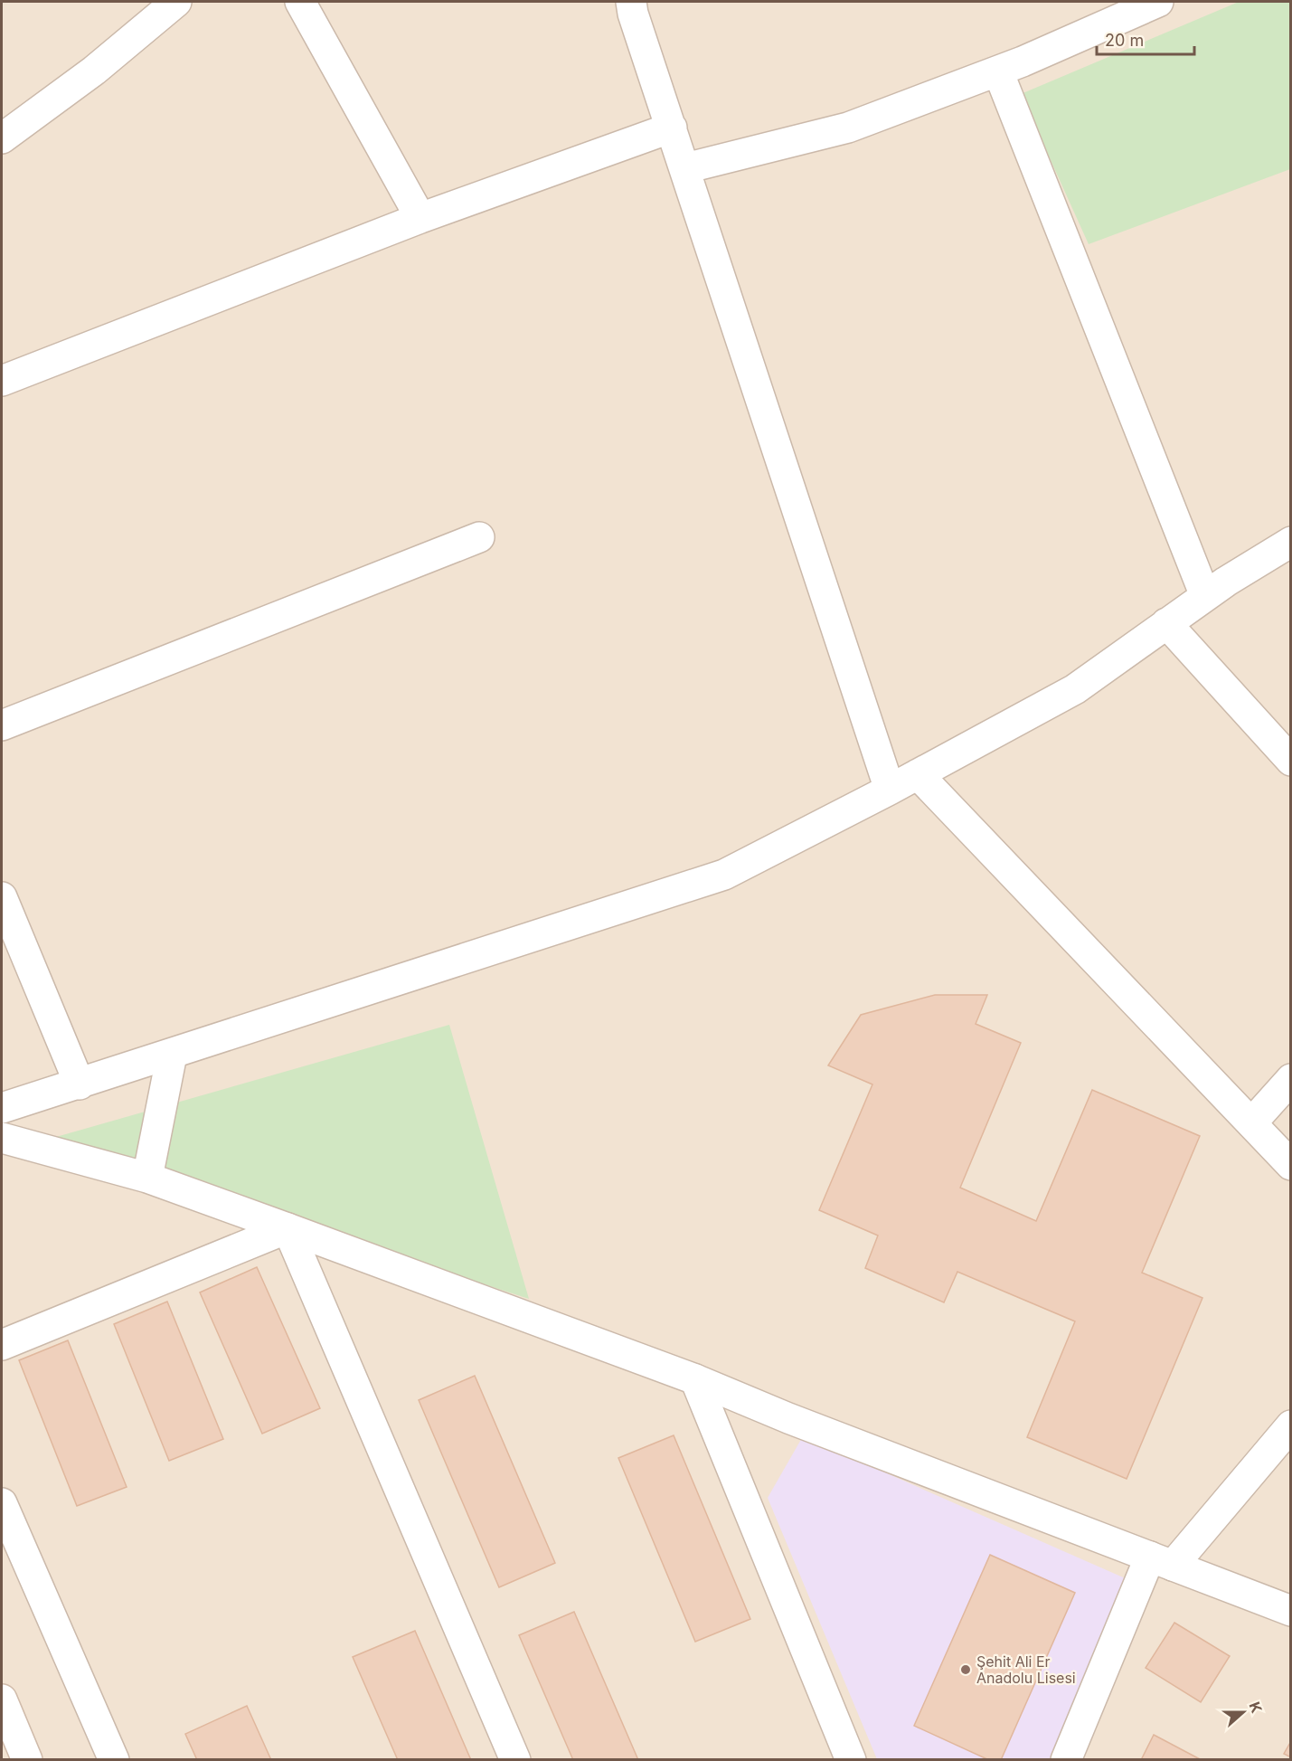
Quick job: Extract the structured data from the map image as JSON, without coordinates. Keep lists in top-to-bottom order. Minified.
{"places":["Şehit Ali Er Anadolu Lisesi"],"scale_bar":"20 m","north":"right"}
